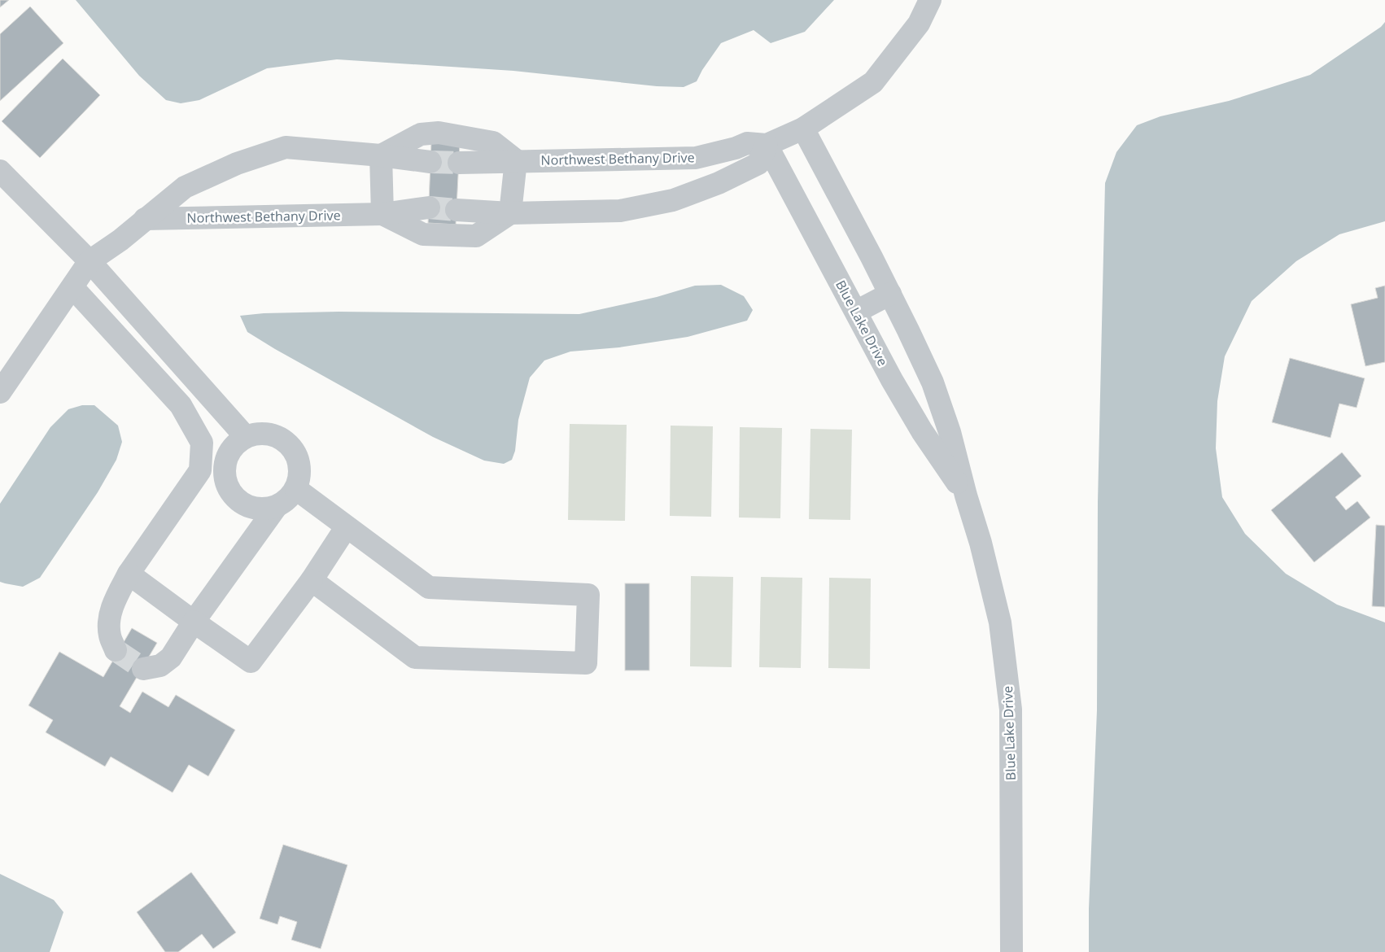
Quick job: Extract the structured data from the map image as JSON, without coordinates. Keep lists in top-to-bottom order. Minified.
{"streets":{"street":["Northwest Bethany Drive","Blue Lake Drive"]},"crossings":[["Northwest Bethany Drive","Blue Lake Drive"]]}
